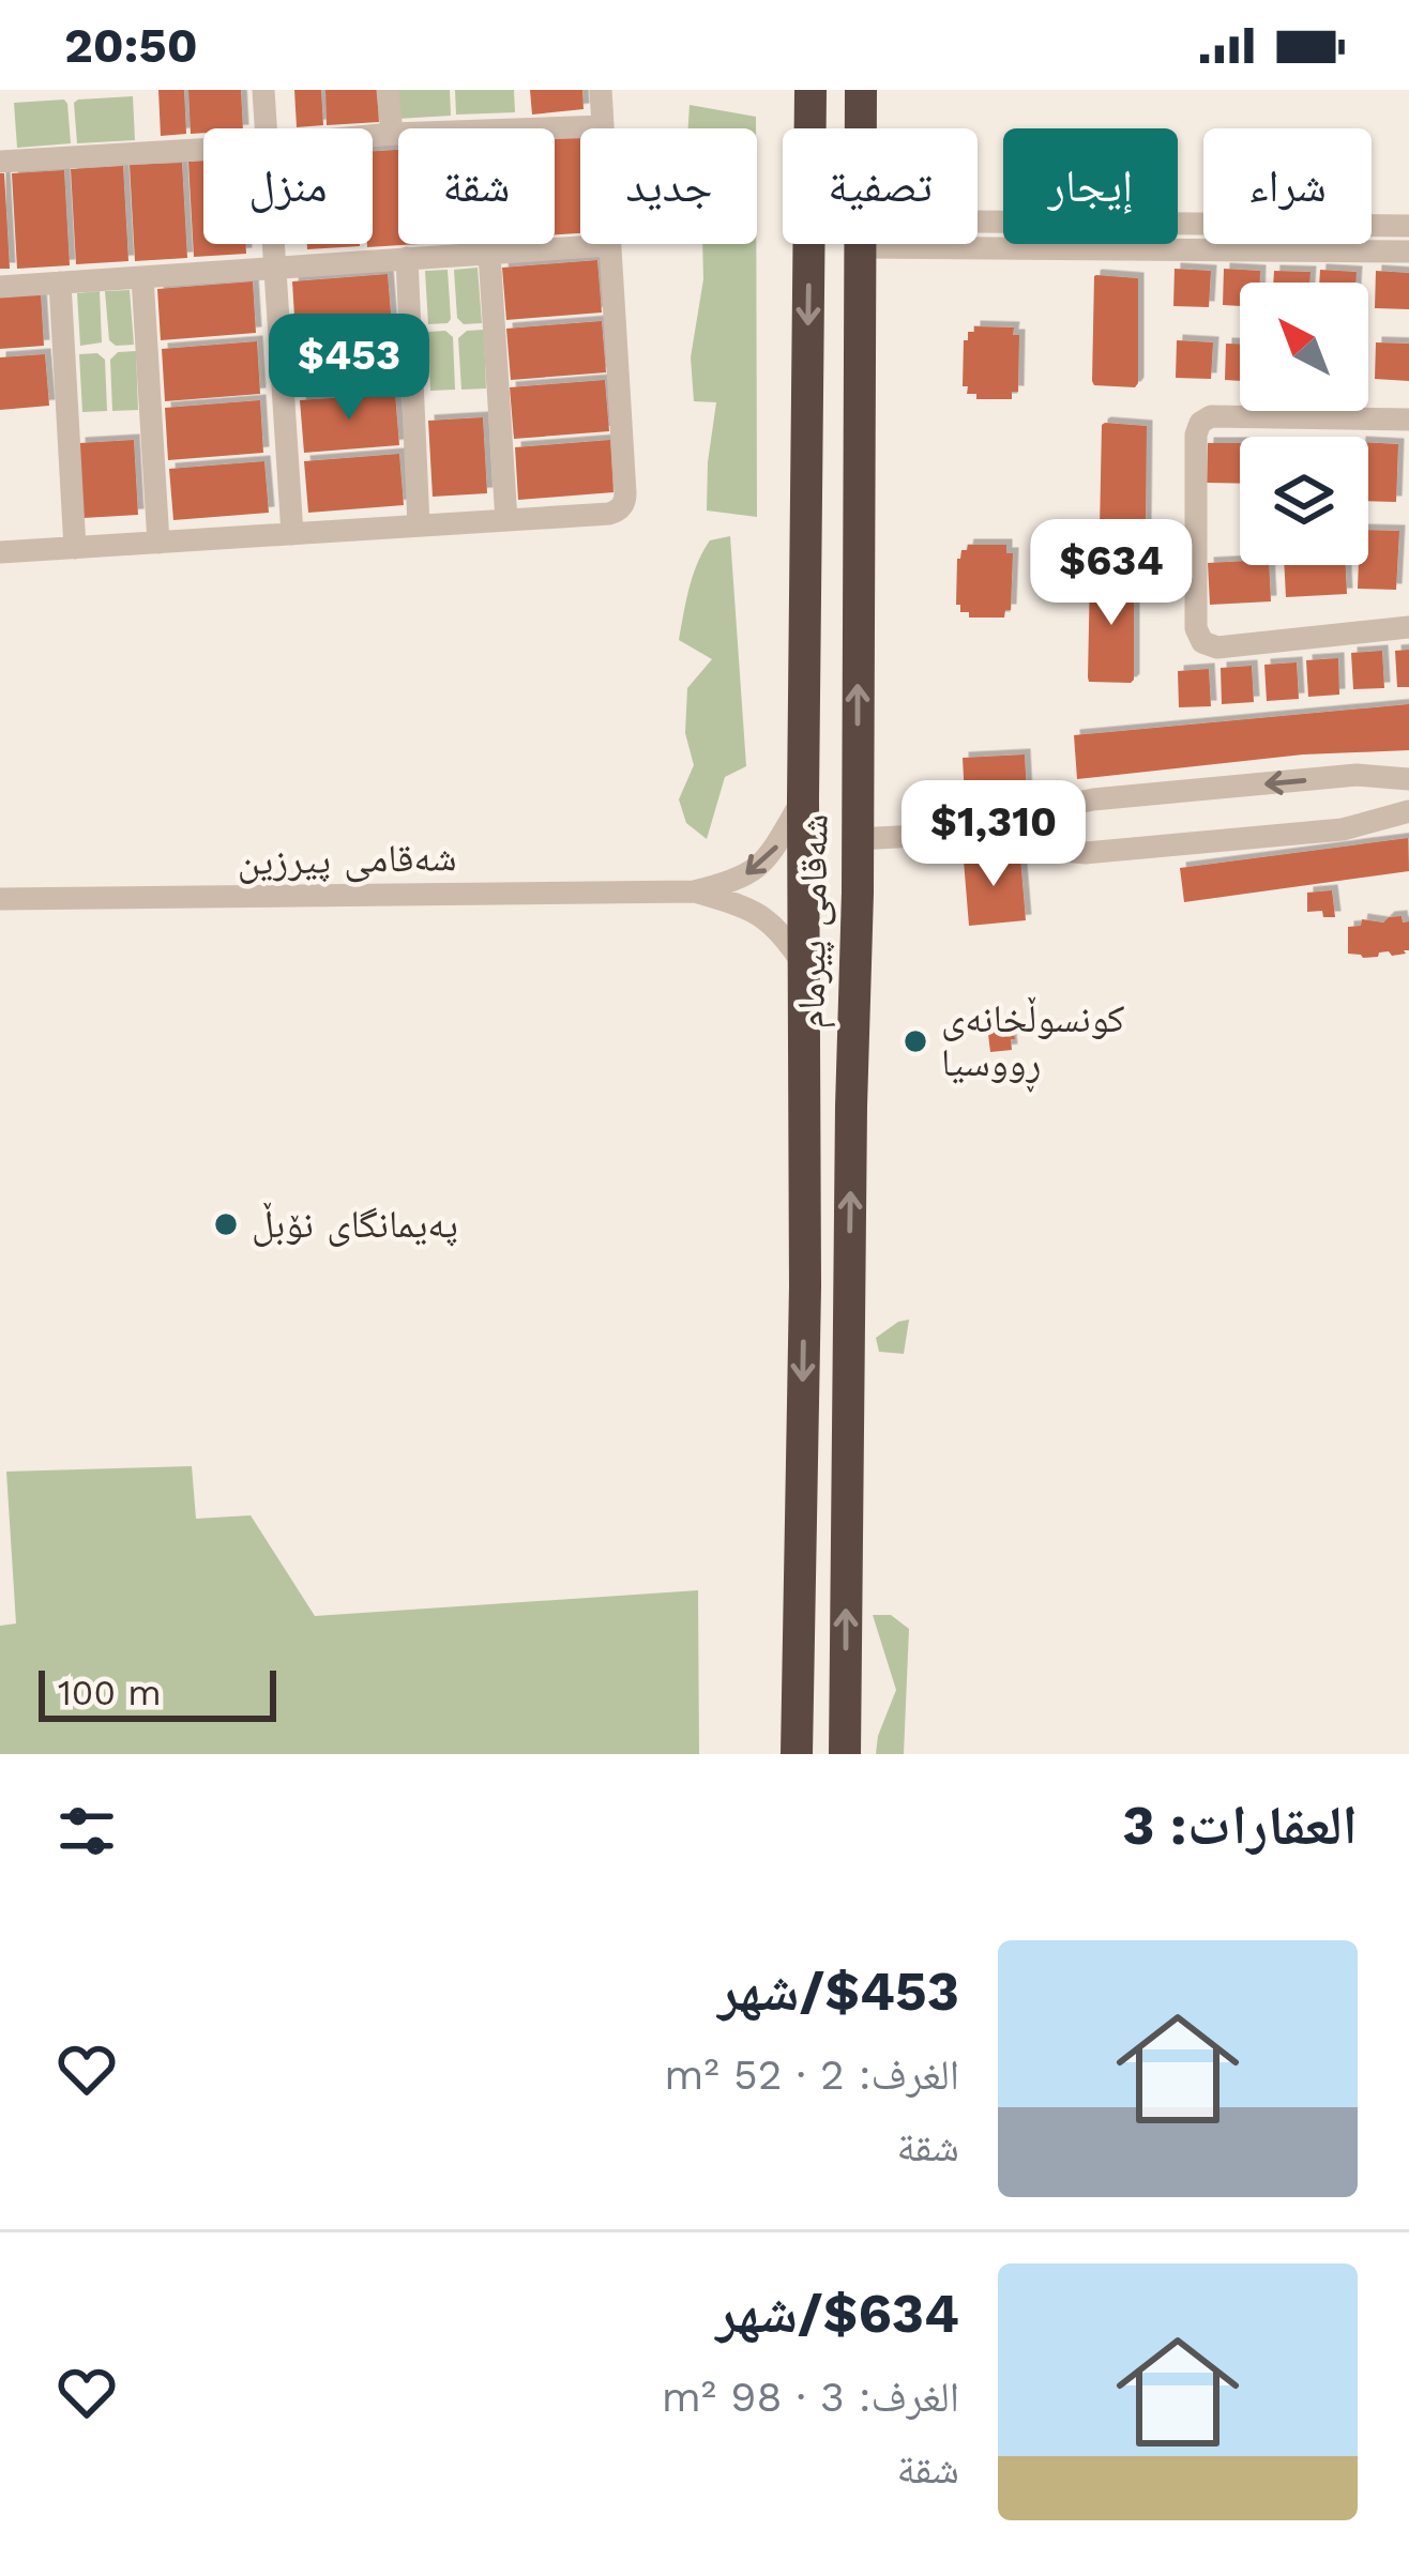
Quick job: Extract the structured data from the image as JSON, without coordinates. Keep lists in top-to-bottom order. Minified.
{"streets":{"highway":["شەقامی پیرمام"],"street":["شەقامی پیرزین"]},"places":["کونسوڵخانەی ڕووسیا","پەیمانگای نۆبڵ"],"scale_bar":"100 m","north":"top left","page":{"status":"20:50","chip":["شراء","إيجار","تصفية","جديد","شقة","منزل"],"price":["$453","$634","$1,310"],"scale":"100 m","heading":"العقارات: 3","list":[{"name":"$453/شهر","note":"الغرف: 2 · 52 m² · شقة"},{"name":"$634/شهر","note":"الغرف: 3 · 98 m² · شقة"}]}}
